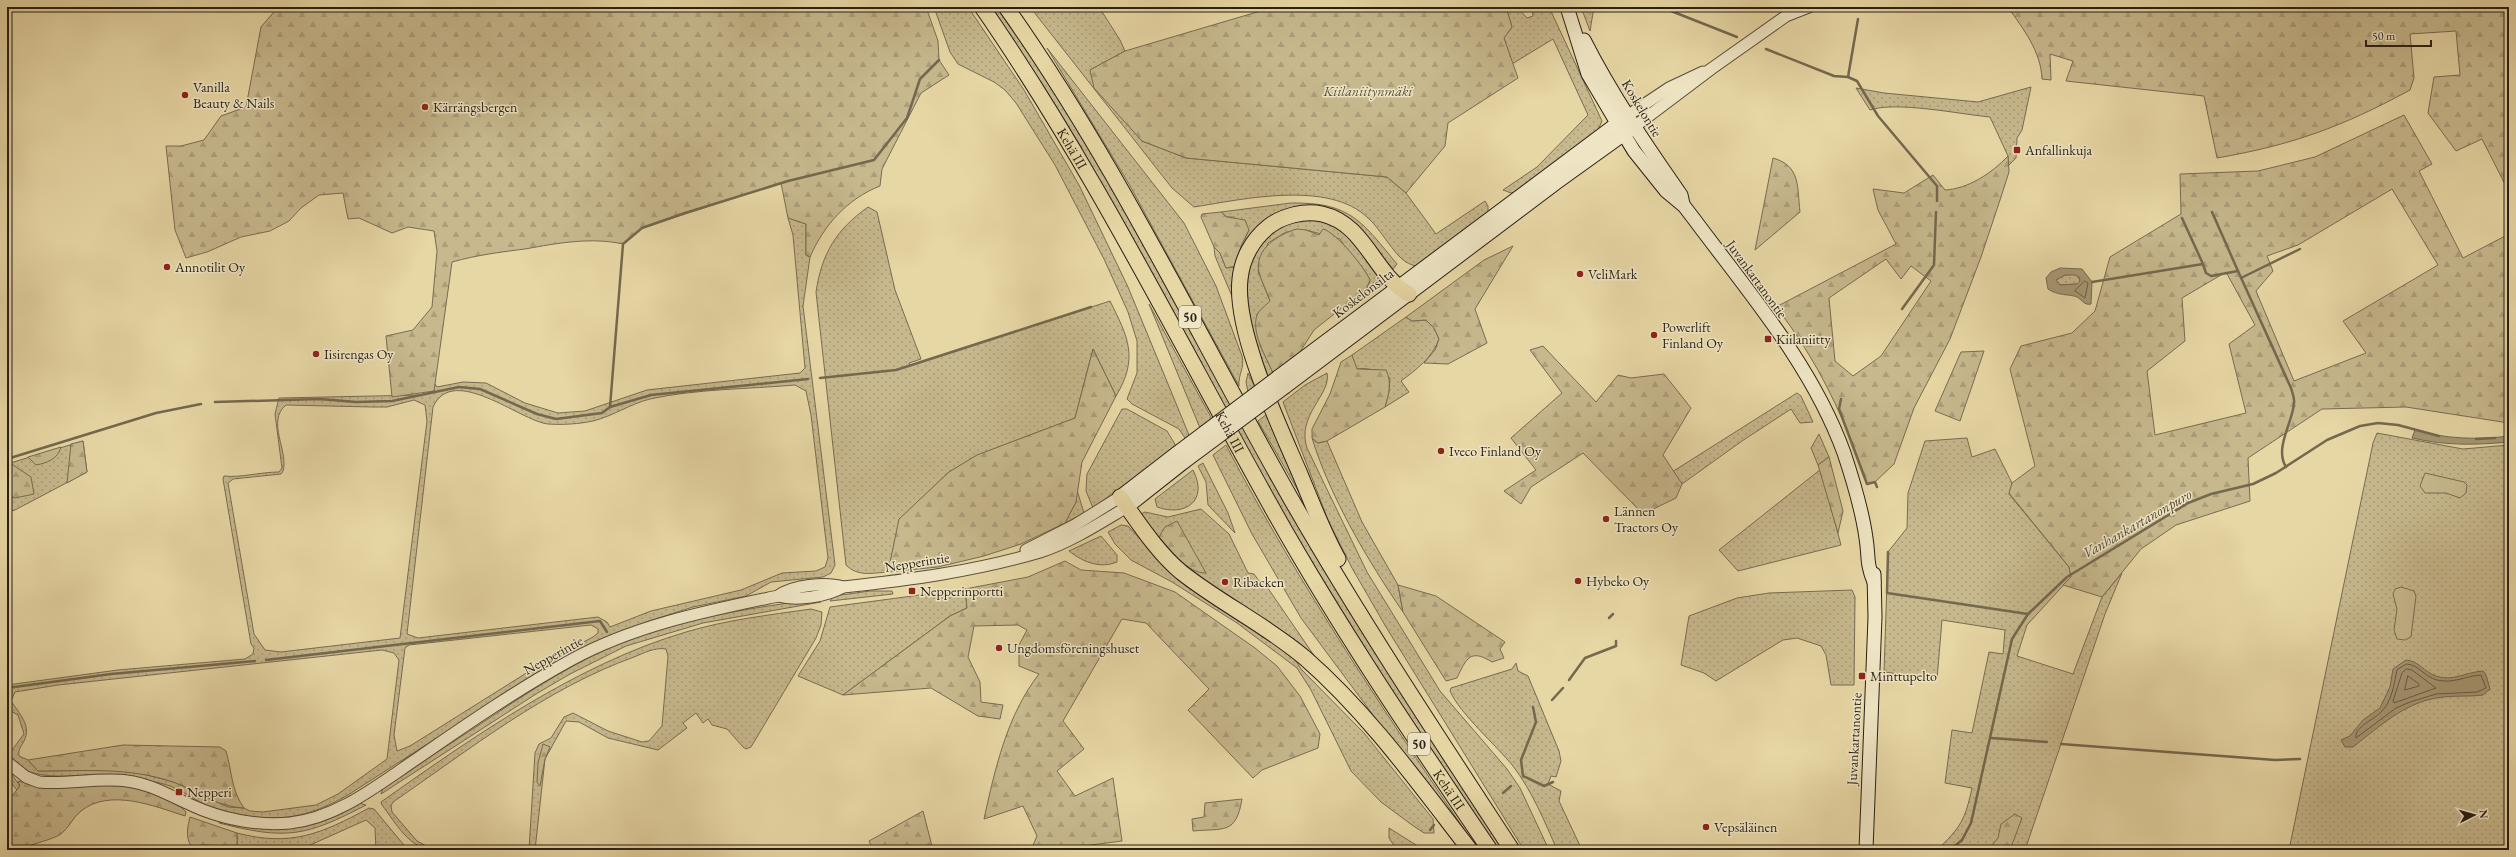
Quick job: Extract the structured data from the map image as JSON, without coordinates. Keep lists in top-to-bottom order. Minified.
{"streets":{"highway":["Kehä III","50"],"main road":["Koskelontie","Juvankartanontie","Koskelonsilta"],"street":["Nepperintie"]},"crossings":[["Koskelontie","Juvankartanontie"],["Koskelontie","Koskelonsilta"],["Koskelonsilta","Nepperintie"]],"water":["Vanhankartanonpuro"],"parks":["Kiilaniitynmäki"],"places":{"other":["Vanilla Beauty & Nails","Kärrängsbergen","Annotilit Oy","VeliMark","Powerlift Finland Oy","Iisirengas Oy","Iveco Finland Oy","Lännen Tractors Oy","Hybeko Oy","Ribacken","Ungdomsföreningshuset","Vepsäläinen"],"transit":["Anfallinkuja","Kiilaniitty","Nepperinportti","Minttupelto","Nepperi"]},"scale_bar":"50 m","north":"right"}
